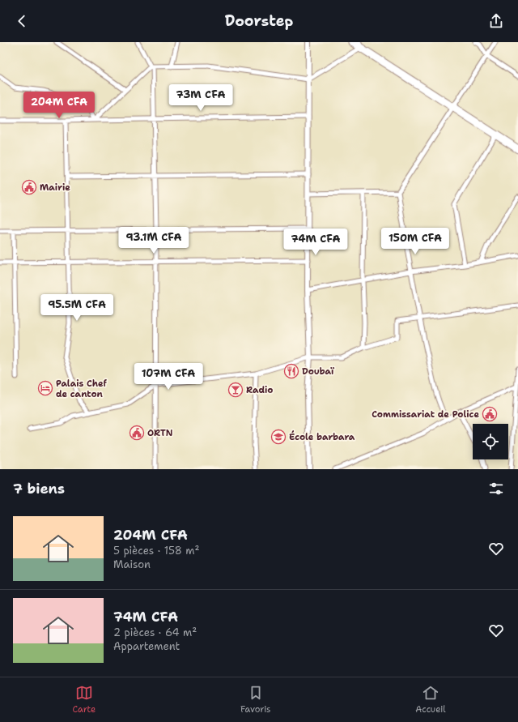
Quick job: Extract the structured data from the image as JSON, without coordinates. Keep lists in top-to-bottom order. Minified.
{"places":{"public building":["Mairie","Commissariat de Police","ORTN"],"restaurant":["Doubaï"],"hotel":["Palais Chef de canton"],"bar":["Radio"],"school or university":["École barbara"]},"page":{"header":"Doorstep","price":["73M CFA","204M CFA","93.1M CFA","150M CFA","74M CFA","95.5M CFA","107M CFA"],"heading":"7 biens","list":[{"name":"204M CFA","note":"5 pièces · 158 m² · Maison"},{"name":"74M CFA","note":"2 pièces · 64 m² · Appartement"}],"tabs":["Carte","Favoris","Accueil"]}}
